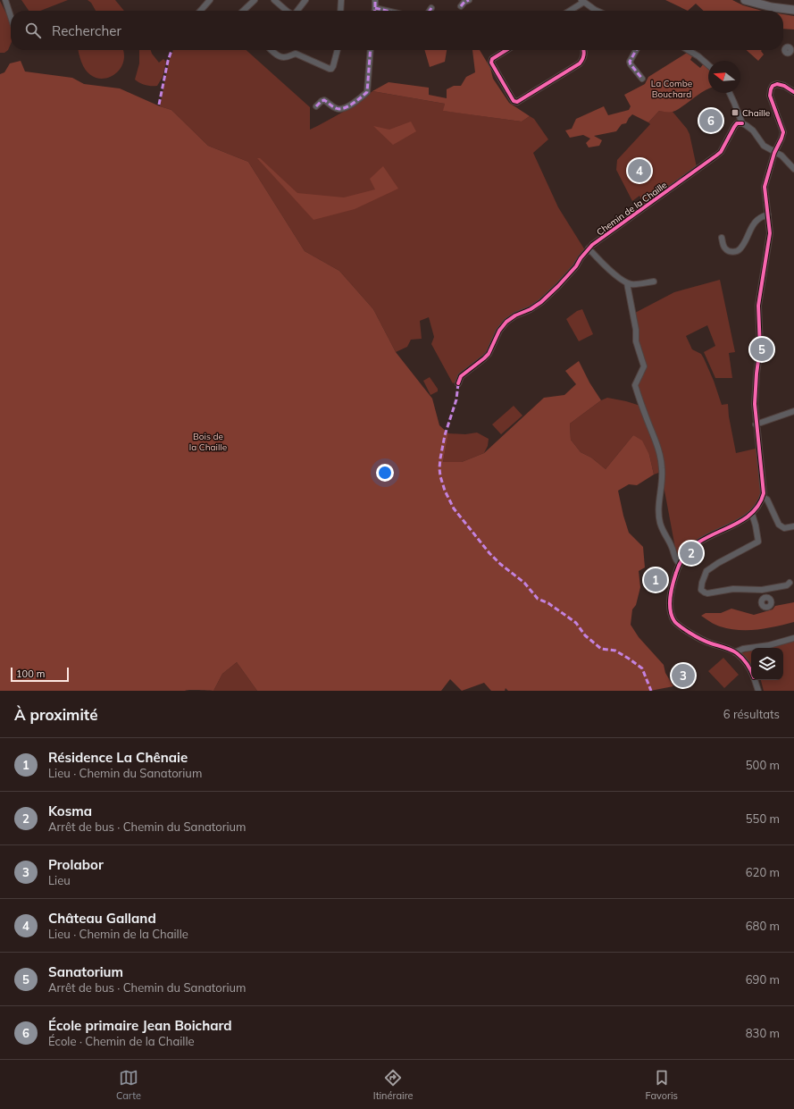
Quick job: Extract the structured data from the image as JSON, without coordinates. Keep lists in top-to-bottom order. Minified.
{"streets":{"street":["Chemin de la Chaille"]},"parks":["La Combe Bouchard","Bois de la Chaille"],"places":{"transit":["Chaille"]},"scale_bar":"100 m","north":"left","page":{"search":"Rechercher","pins":["6","4","5","2","1","3"],"scale":"100 m","heading":["À proximité","6 résultats"],"list":[{"mark":"1","name":"Résidence La Chênaie","note":"Lieu · Chemin du Sanatorium","value":"500 m"},{"mark":"2","name":"Kosma","note":"Arrêt de bus · Chemin du Sanatorium","value":"550 m"},{"mark":"3","name":"Prolabor","note":"Lieu","value":"620 m"},{"mark":"4","name":"Château Galland","note":"Lieu · Chemin de la Chaille","value":"680 m"},{"mark":"5","name":"Sanatorium","note":"Arrêt de bus · Chemin du Sanatorium","value":"690 m"},{"mark":"6","name":"École primaire Jean Boichard","note":"École · Chemin de la Chaille","value":"830 m"}],"nav":["Carte","Itinéraire","Favoris"]}}
